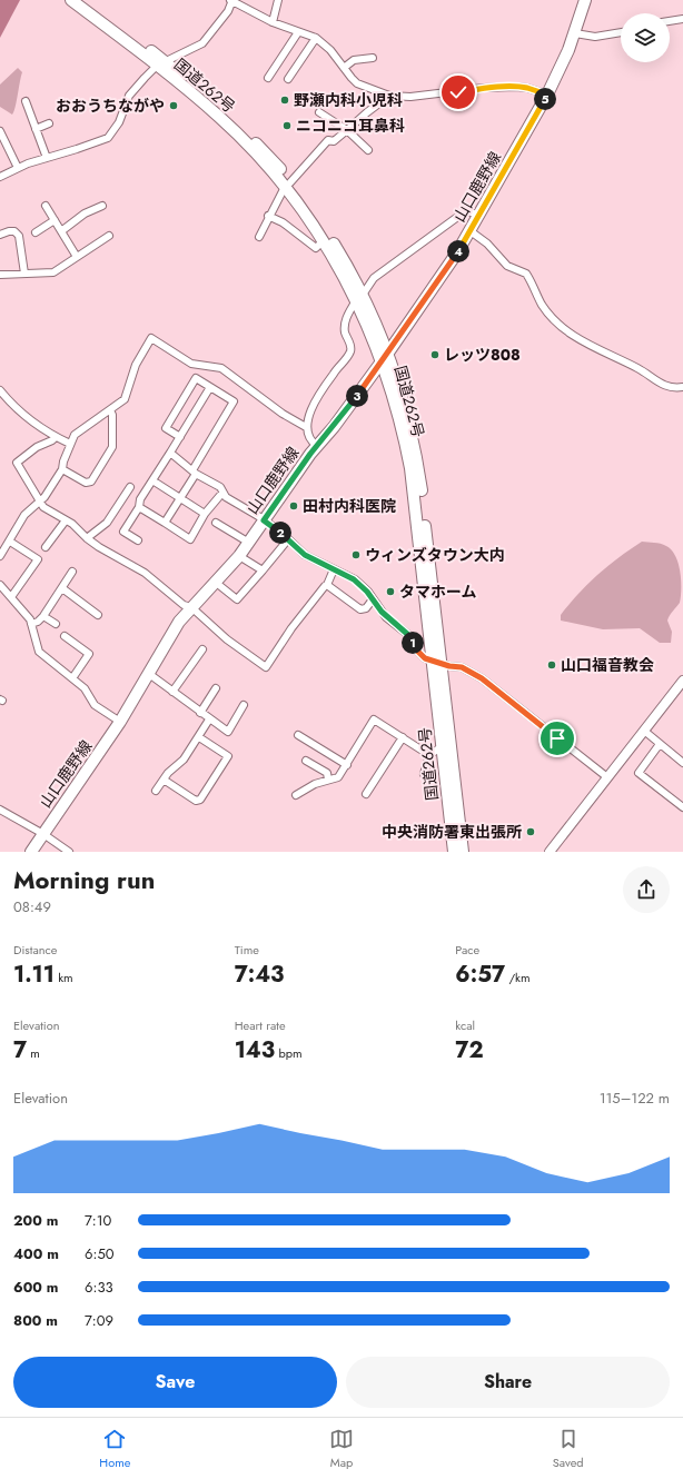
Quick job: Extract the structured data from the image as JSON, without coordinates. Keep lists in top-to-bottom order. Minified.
{"streets":{"main road":["国道262号","山口鹿野線"]},"crossings":[["国道262号","山口鹿野線"]],"places":["野瀬内科小児科","おおうちながや","ニコニコ耳鼻科","レッツ808","田村内科医院","ウィンズタウン大内","タマホーム","山口福音教会","中央消防署東出張所"],"page":{"pins":["5","4","3","2","1"],"heading":["Morning run","08:49"],"stats":[["Distance","1.11 km"],["Time","7:43"],["Pace","6:57 /km"],["Elevation","7 m"],["Heart rate","143 bpm"],["kcal","72"]],"chart":["Elevation","115–122 m"],"list":[{"name":"200 m","note":"7:10"},{"name":"400 m","note":"6:50"},{"name":"600 m","note":"6:33"},{"name":"800 m","note":"7:09"}],"buttons":["Save","Share"],"tabs":["Home","Map","Saved"]}}
